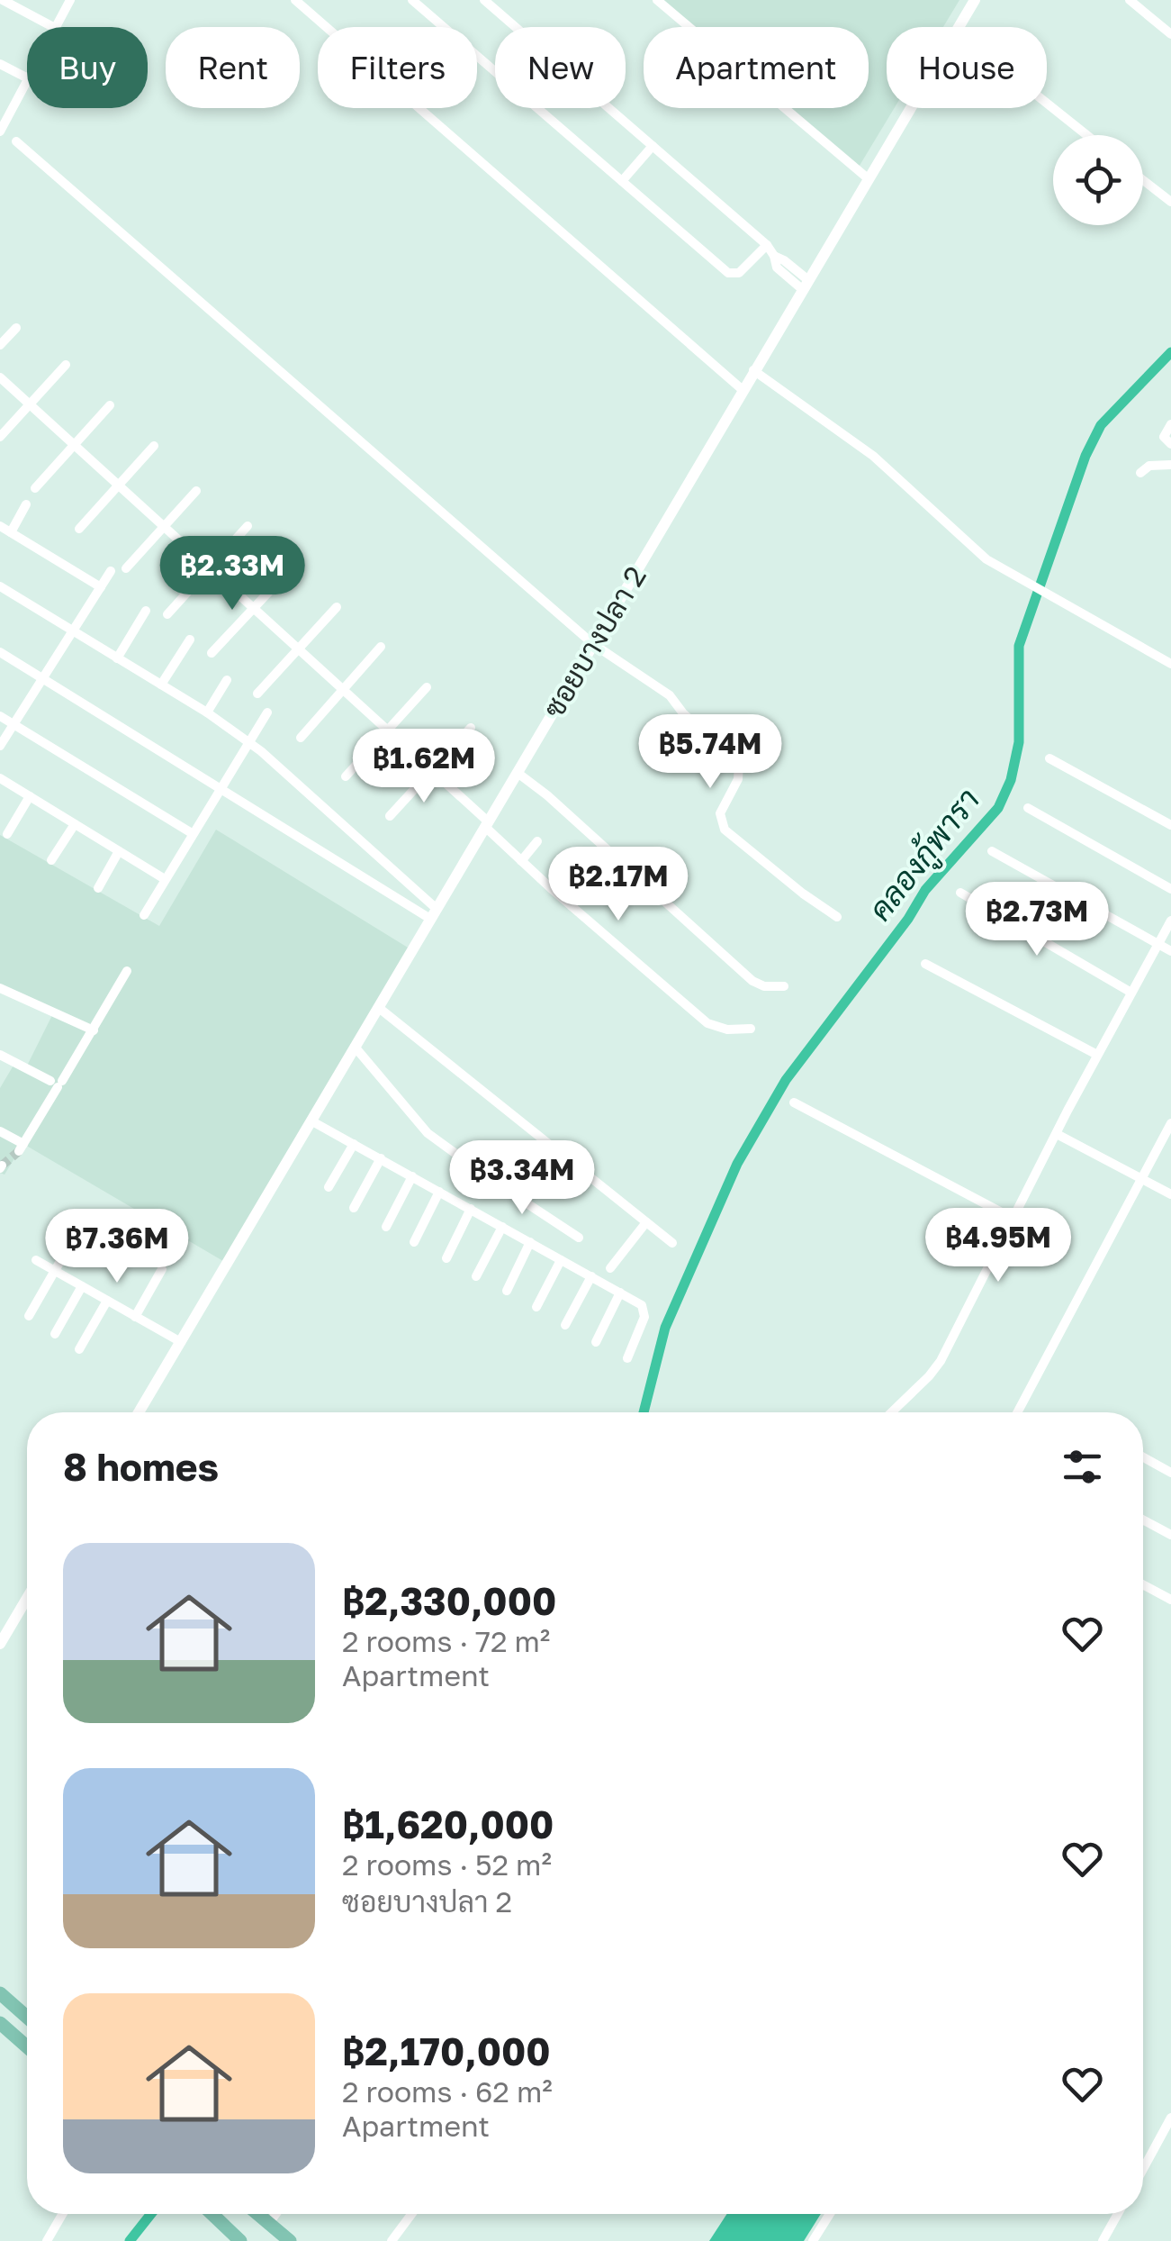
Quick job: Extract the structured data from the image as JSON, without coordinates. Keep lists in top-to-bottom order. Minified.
{"streets":{"street":["ซอยบางปลา 2"]},"water":["คลองกู้พารา"],"page":{"chip":["Buy","Rent","Filters","New","Apartment","House"],"price":["฿2.33M","฿5.74M","฿1.62M","฿2.17M","฿2.73M","฿3.34M","฿4.95M","฿7.36M"],"heading":"8 homes","list":[{"name":"฿2,330,000","note":"2 rooms · 72 m² · Apartment"},{"name":"฿1,620,000","note":"2 rooms · 52 m² · ซอยบางปลา 2"},{"name":"฿2,170,000","note":"2 rooms · 62 m² · Apartment"}]}}
